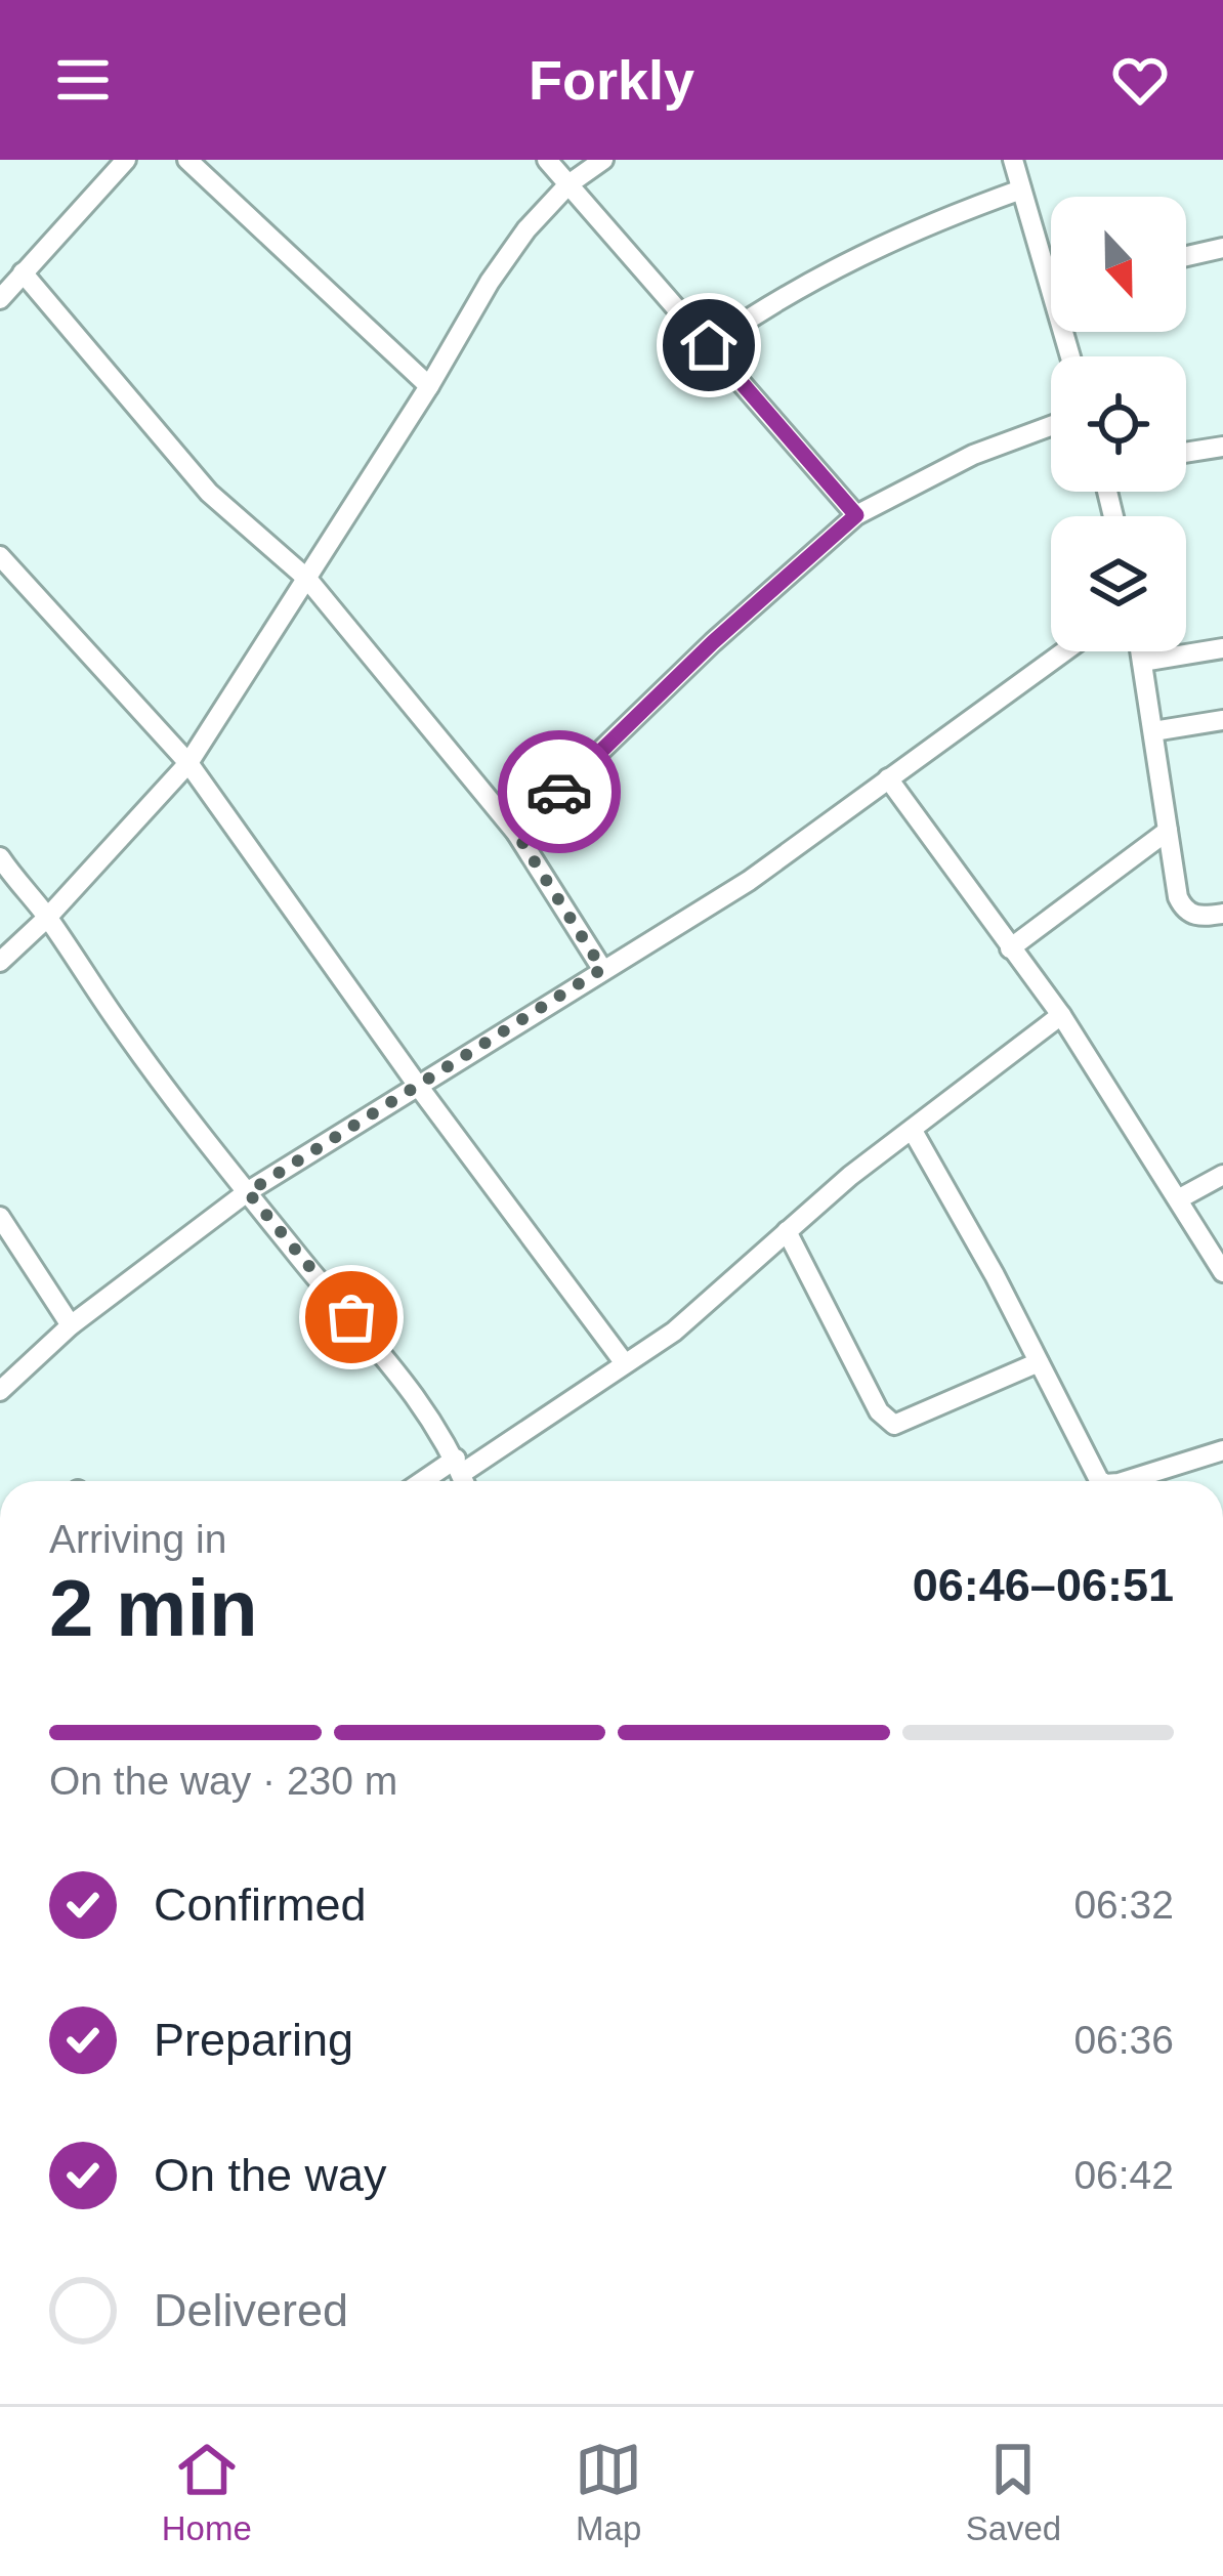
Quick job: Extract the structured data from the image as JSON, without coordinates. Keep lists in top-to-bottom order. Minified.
{"north":"bottom","page":{"header":"Forkly","heading":["2 min","Arriving in","06:46–06:51"],"bar":"On the way · 230 m","list":[["Confirmed","06:32"],["Preparing","06:36"],["On the way","06:42"],"Delivered"],"tabs":["Home","Map","Saved"]}}
